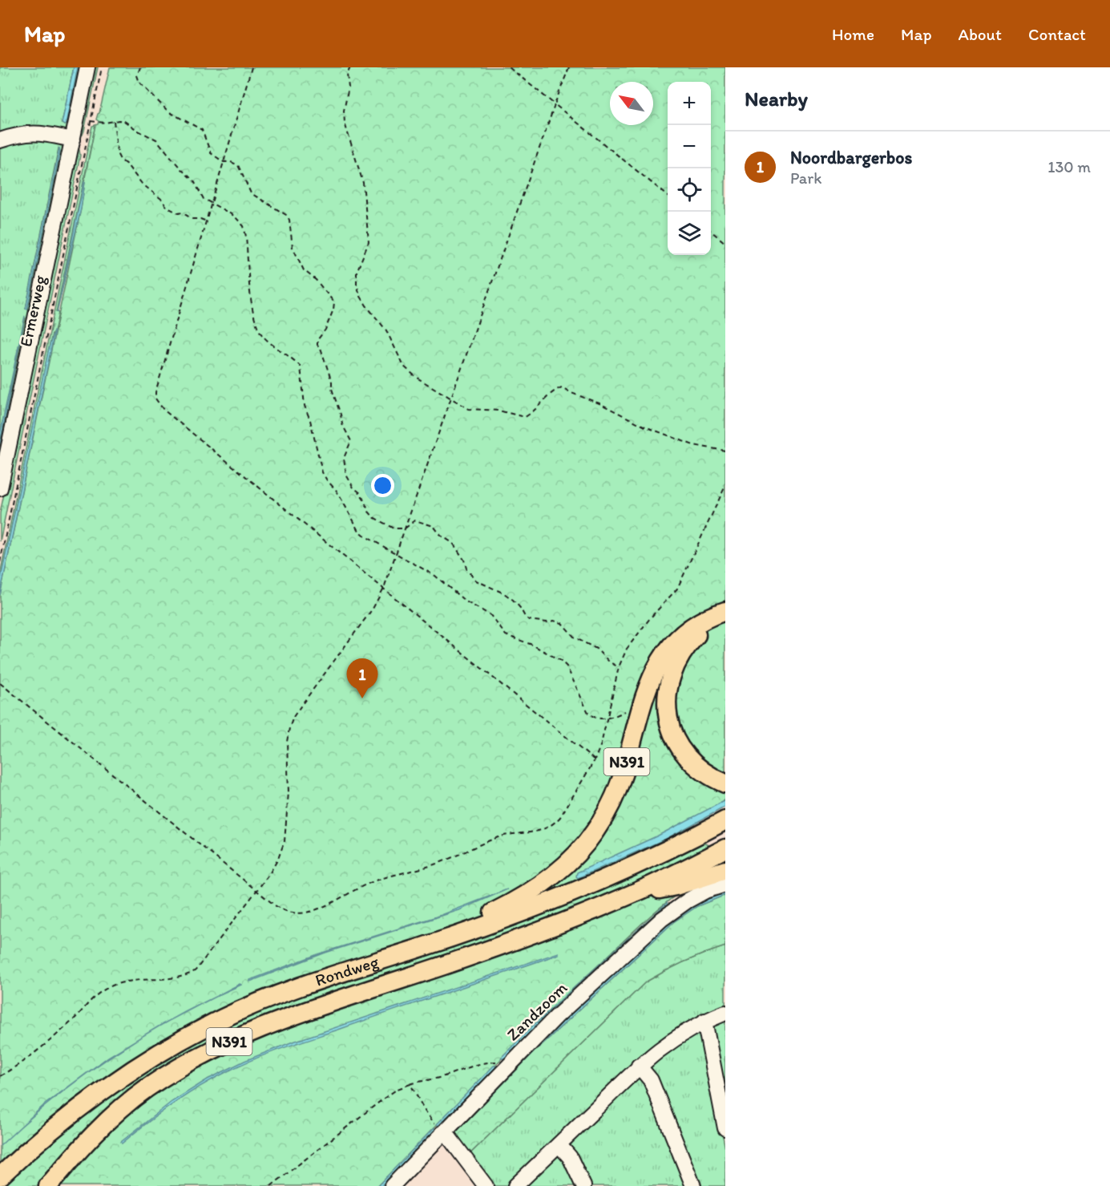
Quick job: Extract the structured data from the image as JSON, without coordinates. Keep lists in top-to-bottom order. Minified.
{"streets":{"main road":["N391","Rondweg"],"street":["Ermerweg","Zandzoom"]},"crossings":[["N391","Rondweg"]],"north":"top left","page":{"header":"Map","nav":["Home","Map","About","Contact"],"heading":"Nearby","map_buttons":["+","−"],"list":[{"mark":"1","name":"Noordbargerbos","note":"Park","value":"130 m"}],"pins":"1"}}
